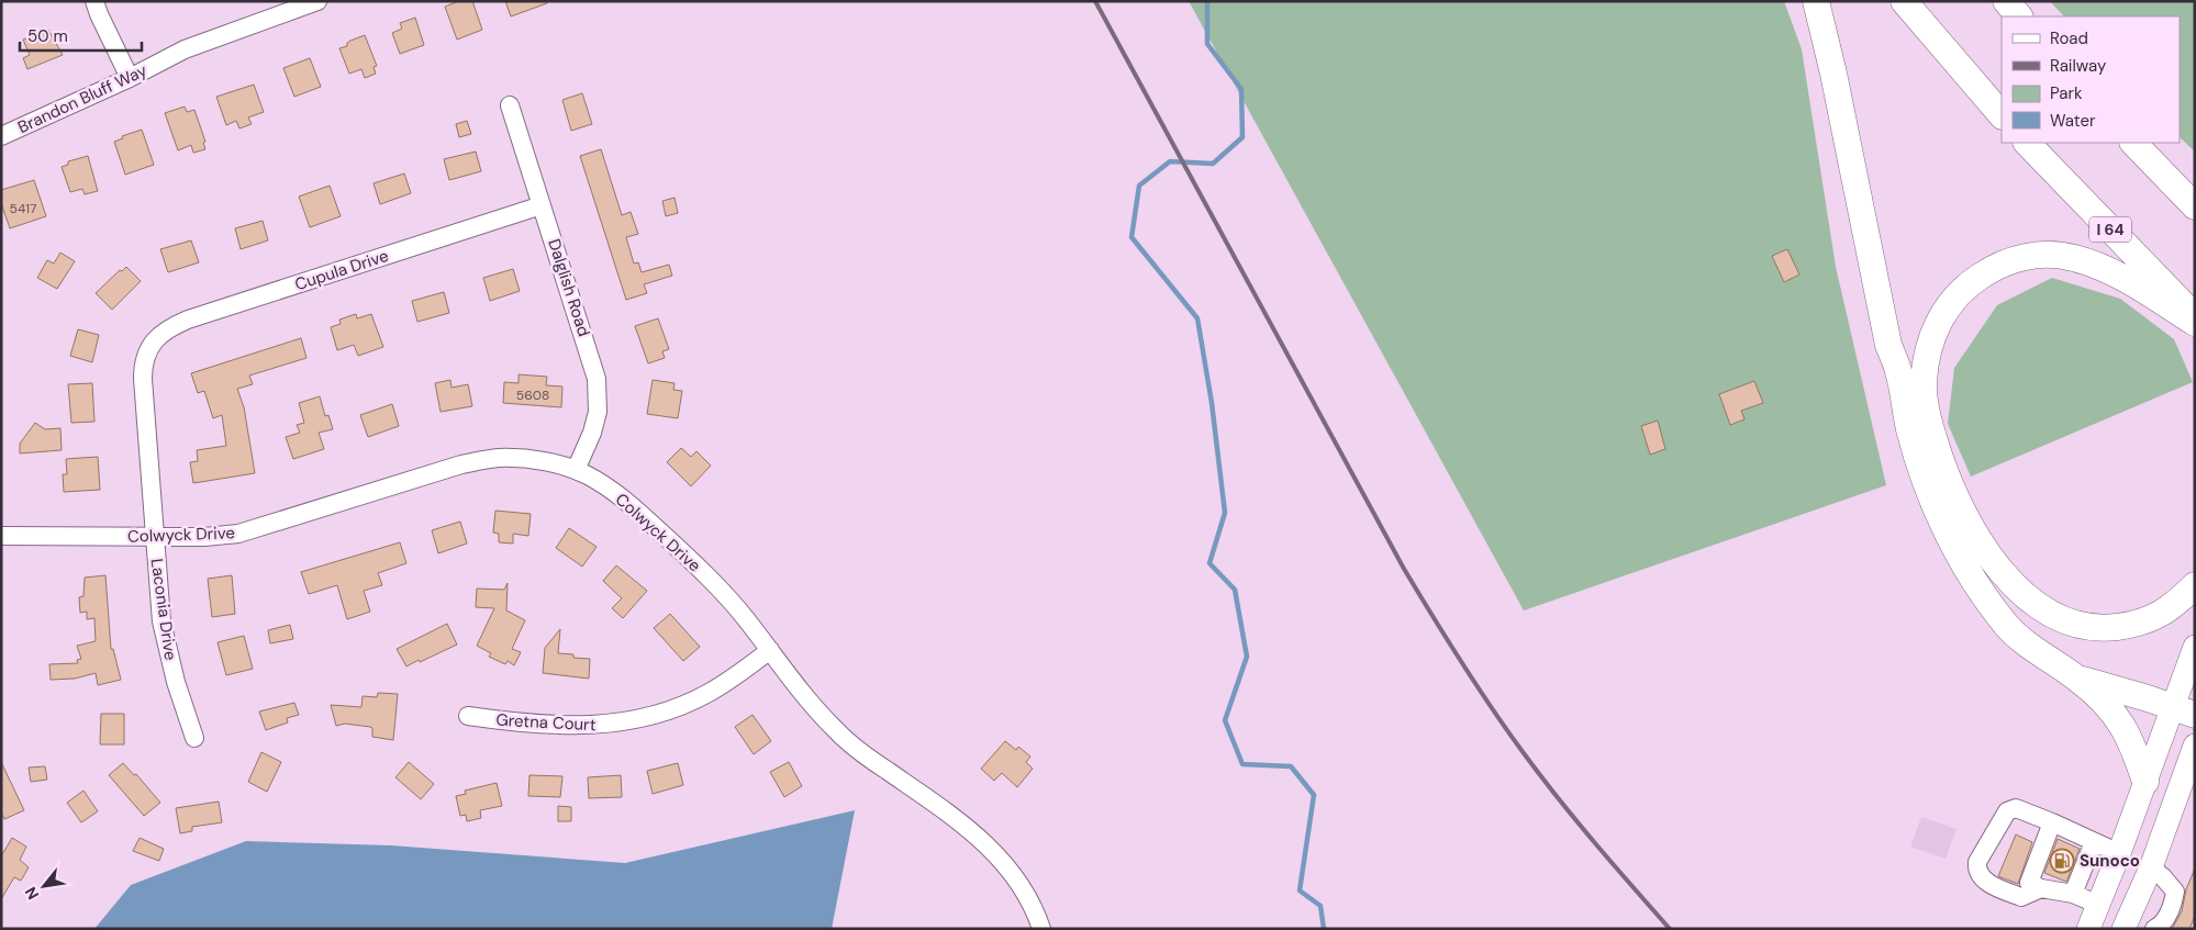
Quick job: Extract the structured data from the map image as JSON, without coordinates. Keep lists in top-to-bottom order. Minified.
{"streets":{"highway":["I 64"],"street":["Brandon Bluff Way","Cupula Drive","Dalglish Road","Colwyck Drive","Laconia Drive","Gretna Court"]},"crossings":[["Cupula Drive","Dalglish Road"],["Cupula Drive","Laconia Drive"],["Dalglish Road","Colwyck Drive"],["Colwyck Drive","Laconia Drive"],["Colwyck Drive","Gretna Court"]],"places":{"fuel station":["Sunoco"]},"house_numbers":["5417","5608"],"legend":["Road","Railway","Park","Water"],"scale_bar":"50 m","north":"bottom left"}
